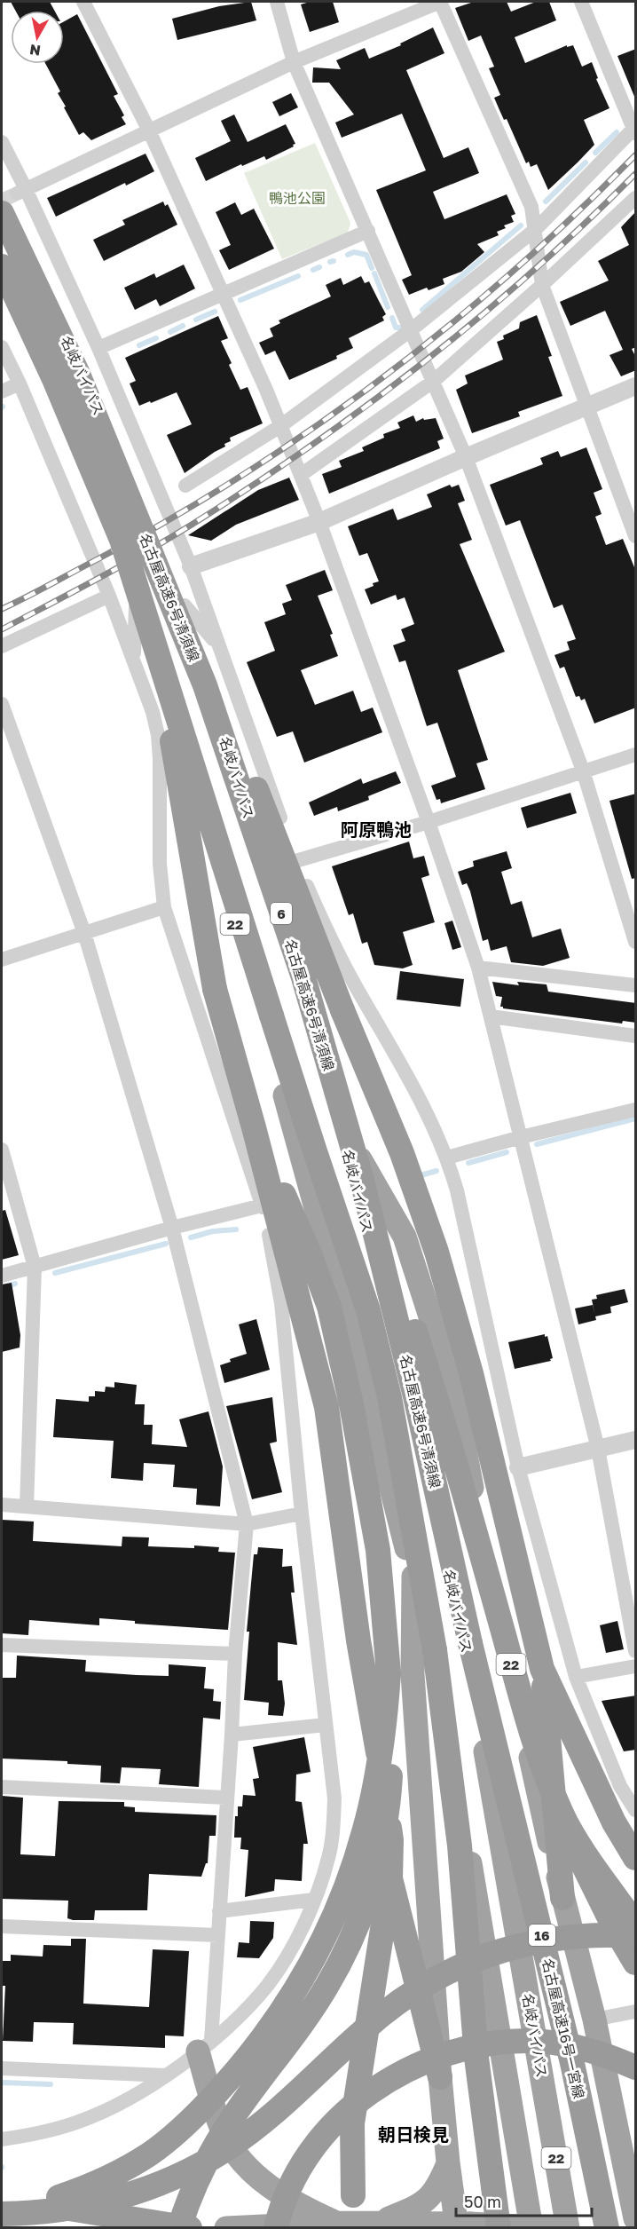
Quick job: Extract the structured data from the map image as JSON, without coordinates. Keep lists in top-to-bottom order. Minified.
{"streets":{"highway":["名岐バイパス","名古屋高速6号清須線","6","22","16","名古屋高速16号一宮線"]},"crossings":[["名岐バイパス","名古屋高速6号清須線"],["名岐バイパス","22"],["名古屋高速6号清須線","名古屋高速16号一宮線"]],"districts":["阿原鴨池","朝日検見"],"parks":["鴨池公園"],"scale_bar":"50 m","north":"bottom"}
